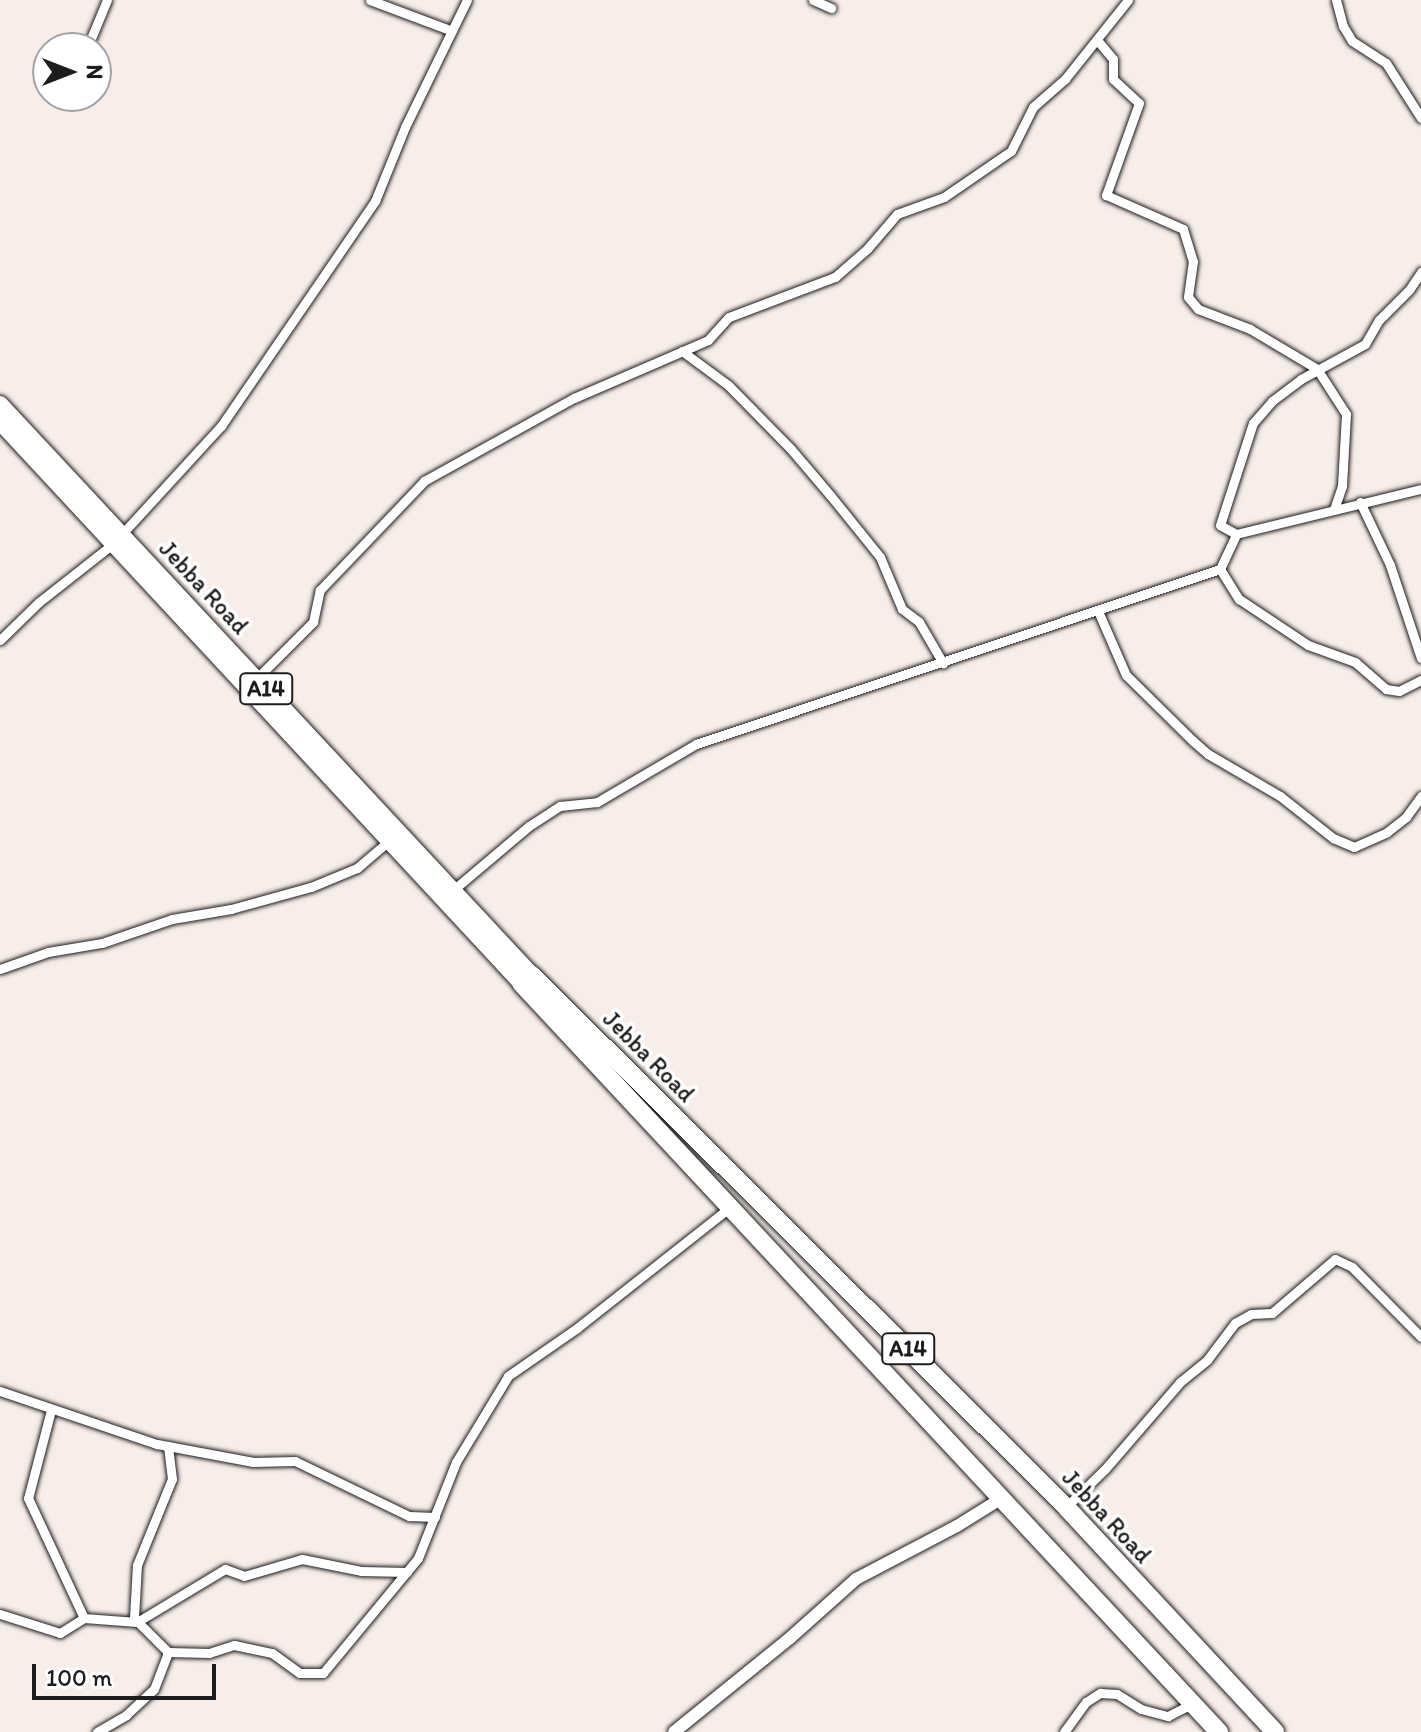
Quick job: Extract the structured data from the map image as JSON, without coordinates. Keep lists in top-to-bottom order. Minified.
{"streets":{"highway":["Jebba Road","A14"]},"scale_bar":"100 m","north":"right"}
